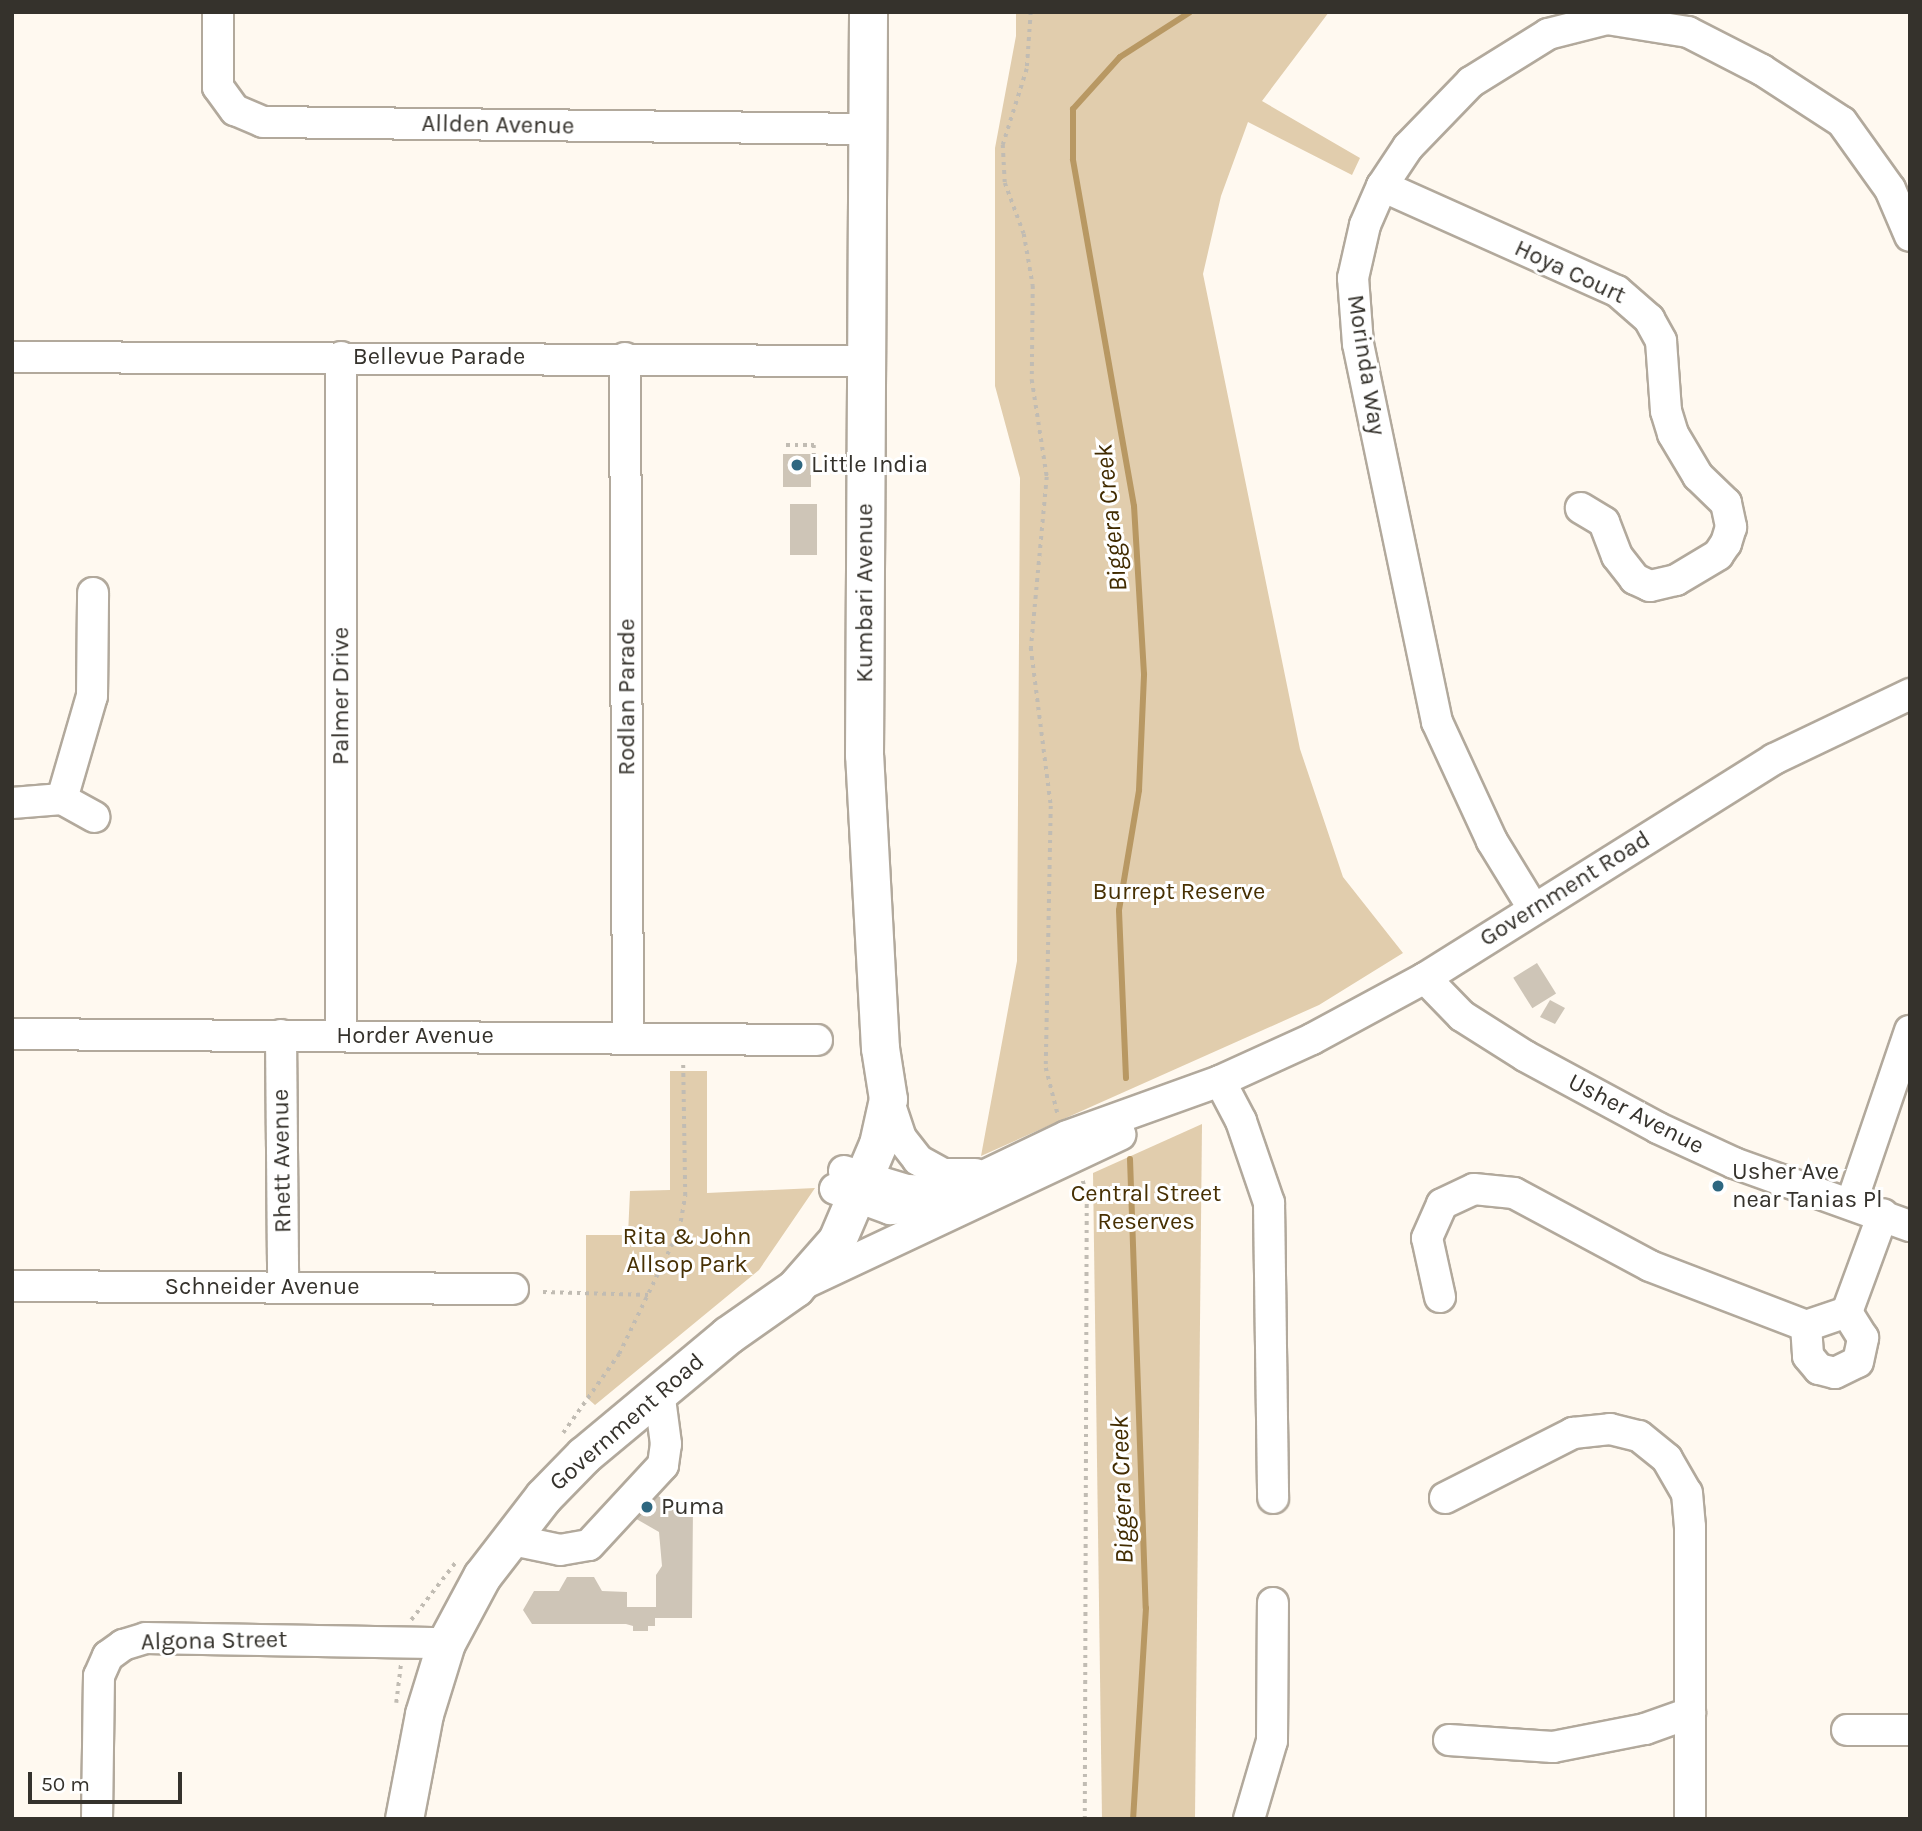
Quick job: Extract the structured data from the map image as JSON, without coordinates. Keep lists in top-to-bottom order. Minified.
{"streets":{"main road":["Kumbari Avenue","Government Road"],"street":["Allden Avenue","Hoya Court","Bellevue Parade","Morinda Way","Palmer Drive","Rodlan Parade","Horder Avenue","Usher Avenue","Rhett Avenue","Schneider Avenue","Algona Street"]},"crossings":[["Allden Avenue","Kumbari Avenue"],["Hoya Court","Morinda Way"],["Bellevue Parade","Kumbari Avenue"],["Bellevue Parade","Palmer Drive"],["Bellevue Parade","Rodlan Parade"],["Morinda Way","Government Road"],["Kumbari Avenue","Government Road"],["Palmer Drive","Horder Avenue"],["Rodlan Parade","Horder Avenue"],["Government Road","Usher Avenue"],["Government Road","Algona Street"],["Horder Avenue","Rhett Avenue"],["Rhett Avenue","Schneider Avenue"]],"water":["Biggera Creek"],"parks":["Burrept Reserve","Central Street Reserves","Rita & John Allsop Park"],"places":["Little India","Usher Ave near Tanias Pl","Puma"],"scale_bar":"50 m"}
